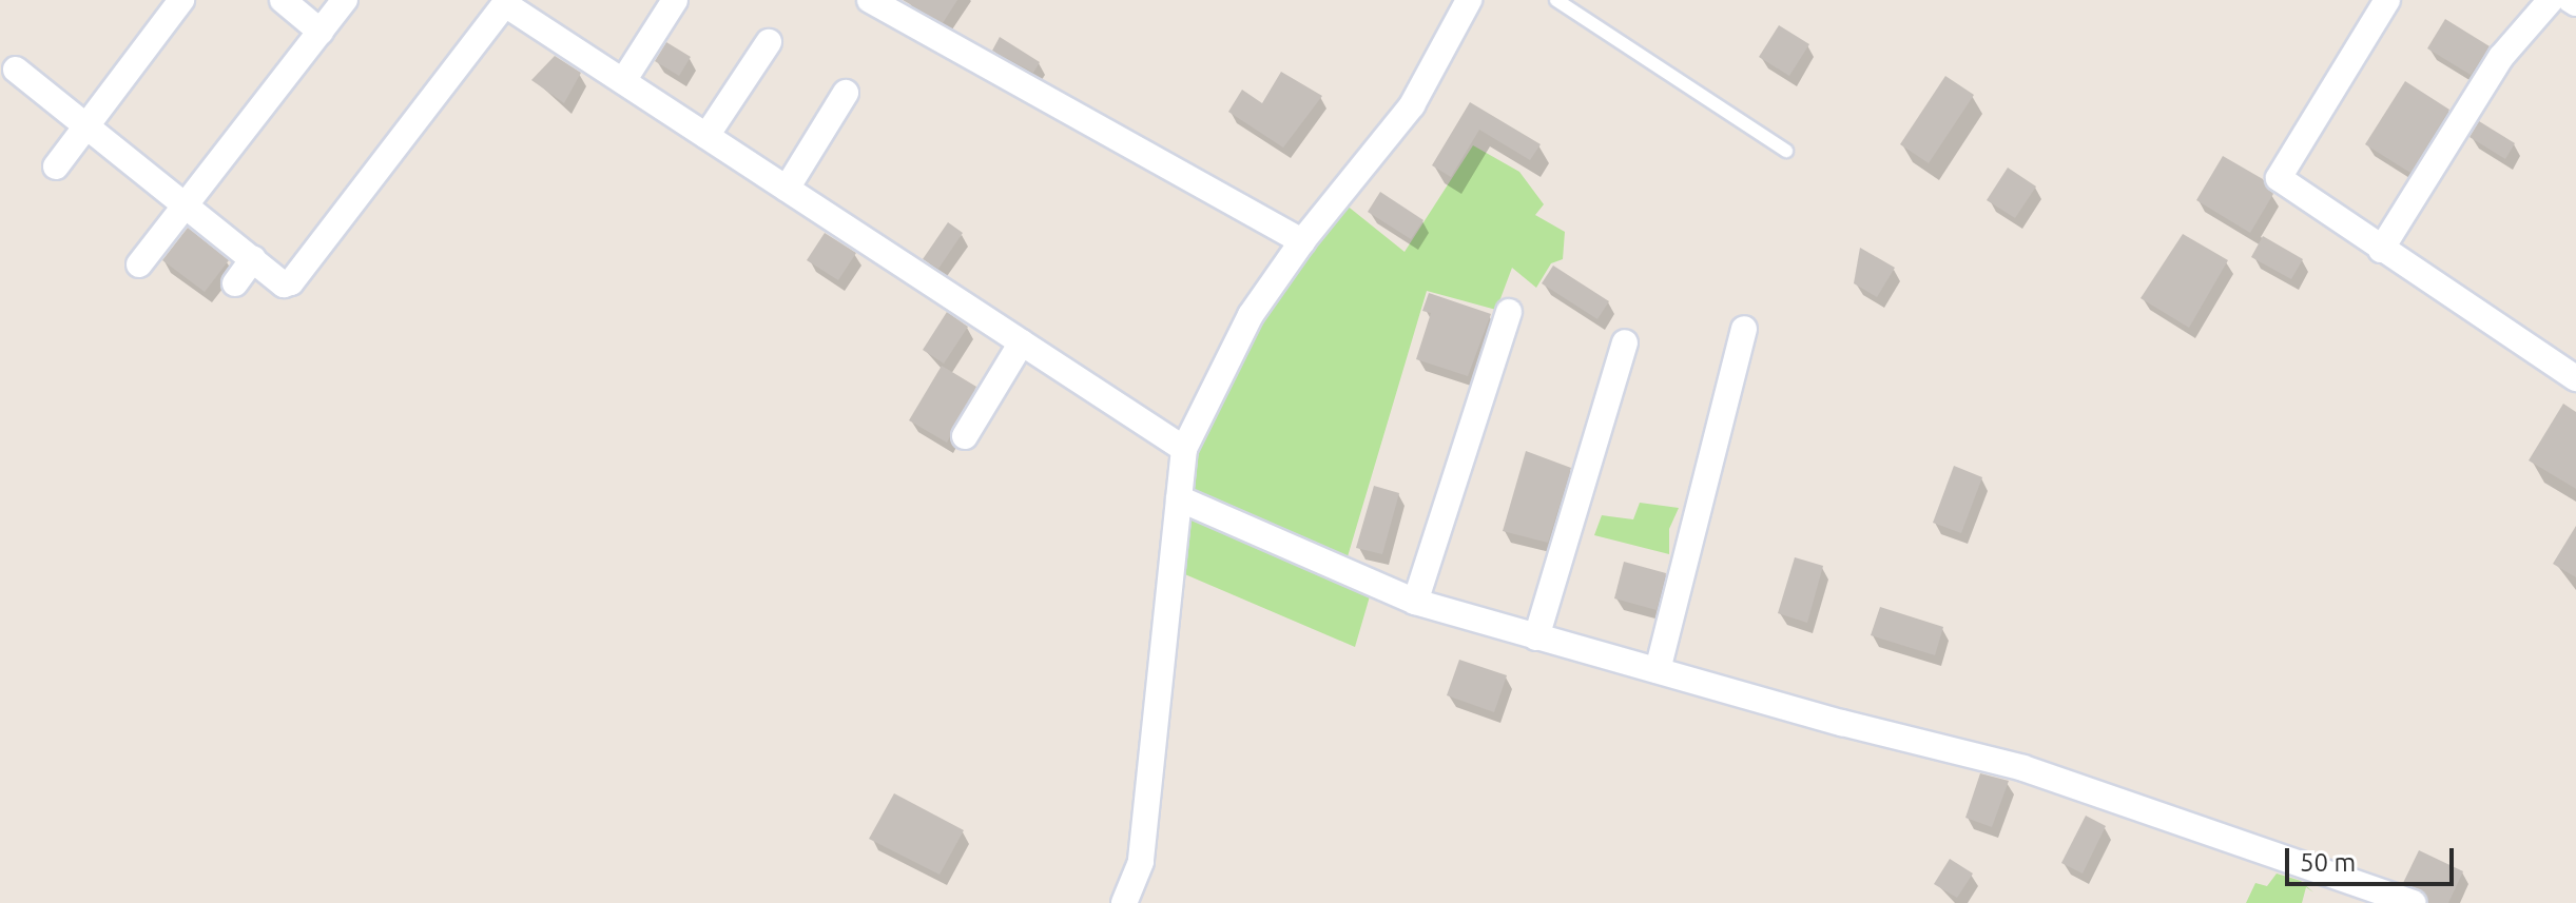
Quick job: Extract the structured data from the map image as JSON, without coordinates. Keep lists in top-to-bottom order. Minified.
{"scale_bar":"50 m"}
